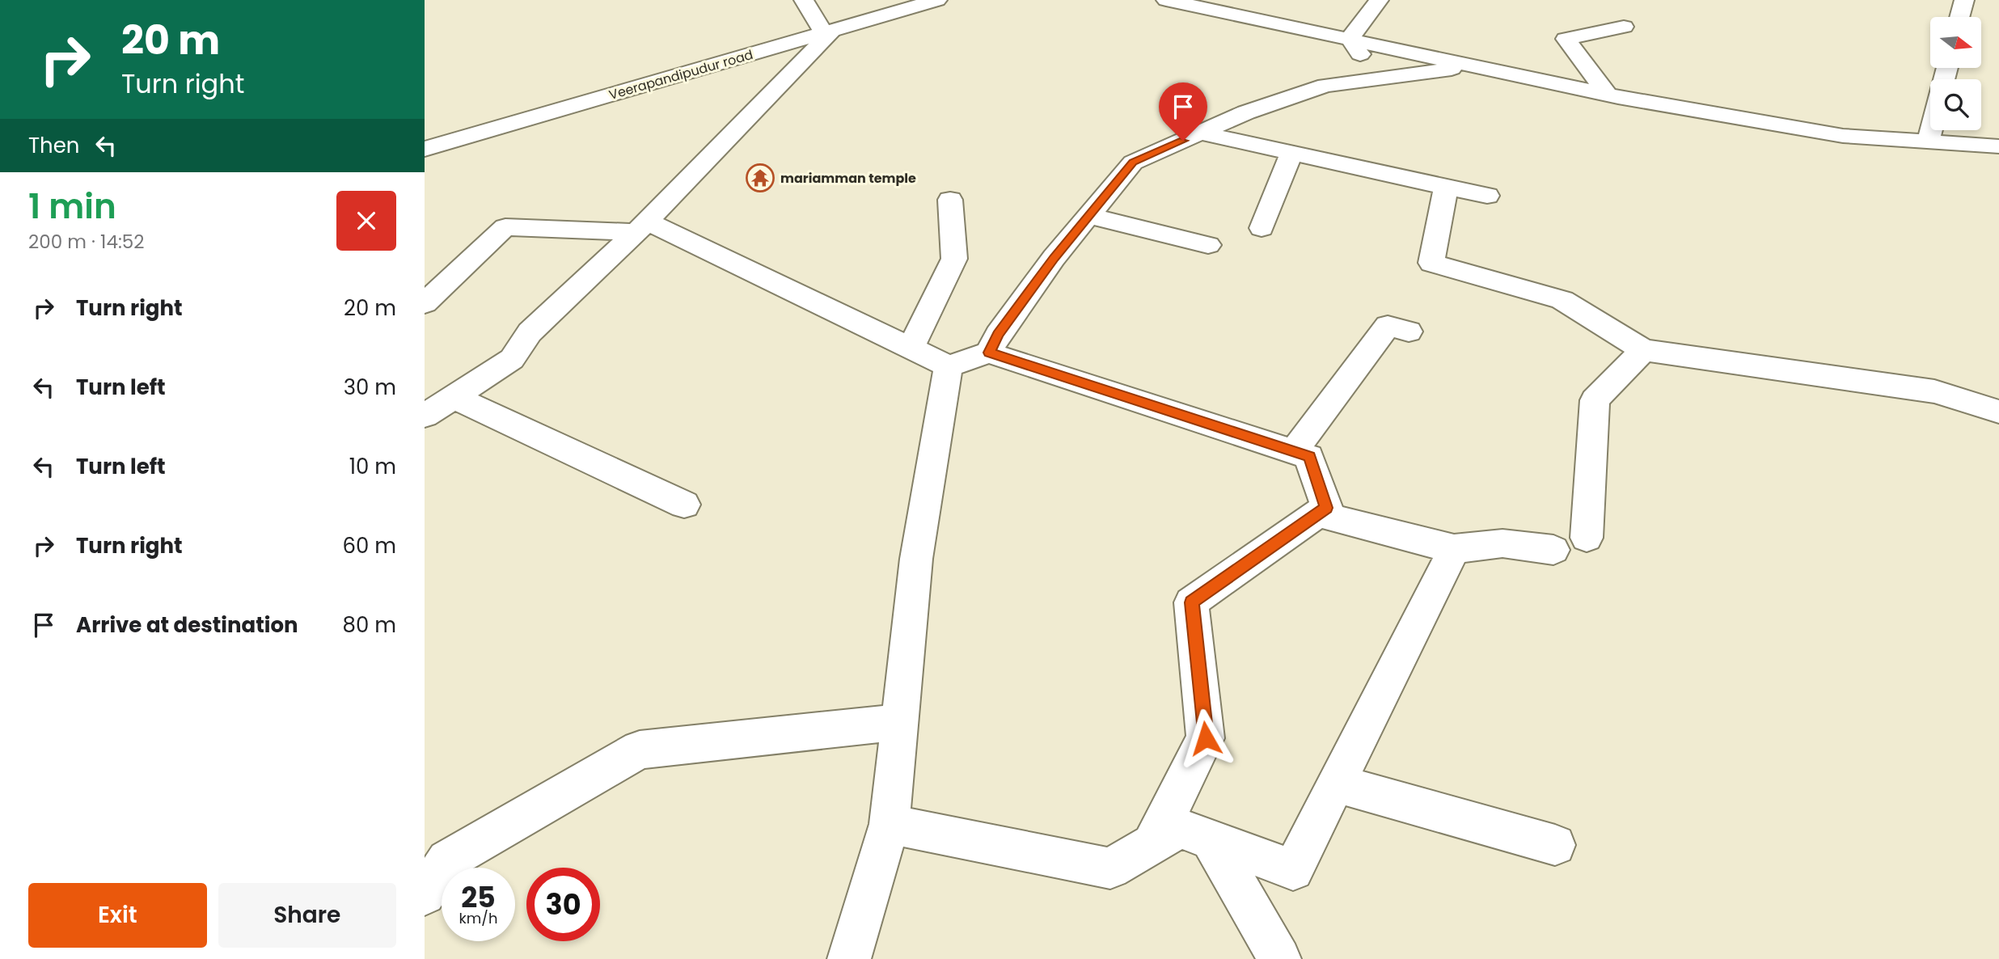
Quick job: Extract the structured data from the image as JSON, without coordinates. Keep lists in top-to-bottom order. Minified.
{"streets":{"street":["Veerapandipudur road"]},"places":{"temple":["mariamman temple"]},"north":"right","page":{"turn":["20 m","Turn right"],"then":"Then","heading":["1 min","200 m · 14:52"],"list":[{"name":"Turn right","value":"20 m"},{"name":"Turn left","value":"30 m"},{"name":"Turn left","value":"10 m"},{"name":"Turn right","value":"60 m"},{"name":"Arrive at destination","value":"80 m"}],"speed":"25 km/h","limit":"30","buttons":["Exit","Share"]}}
